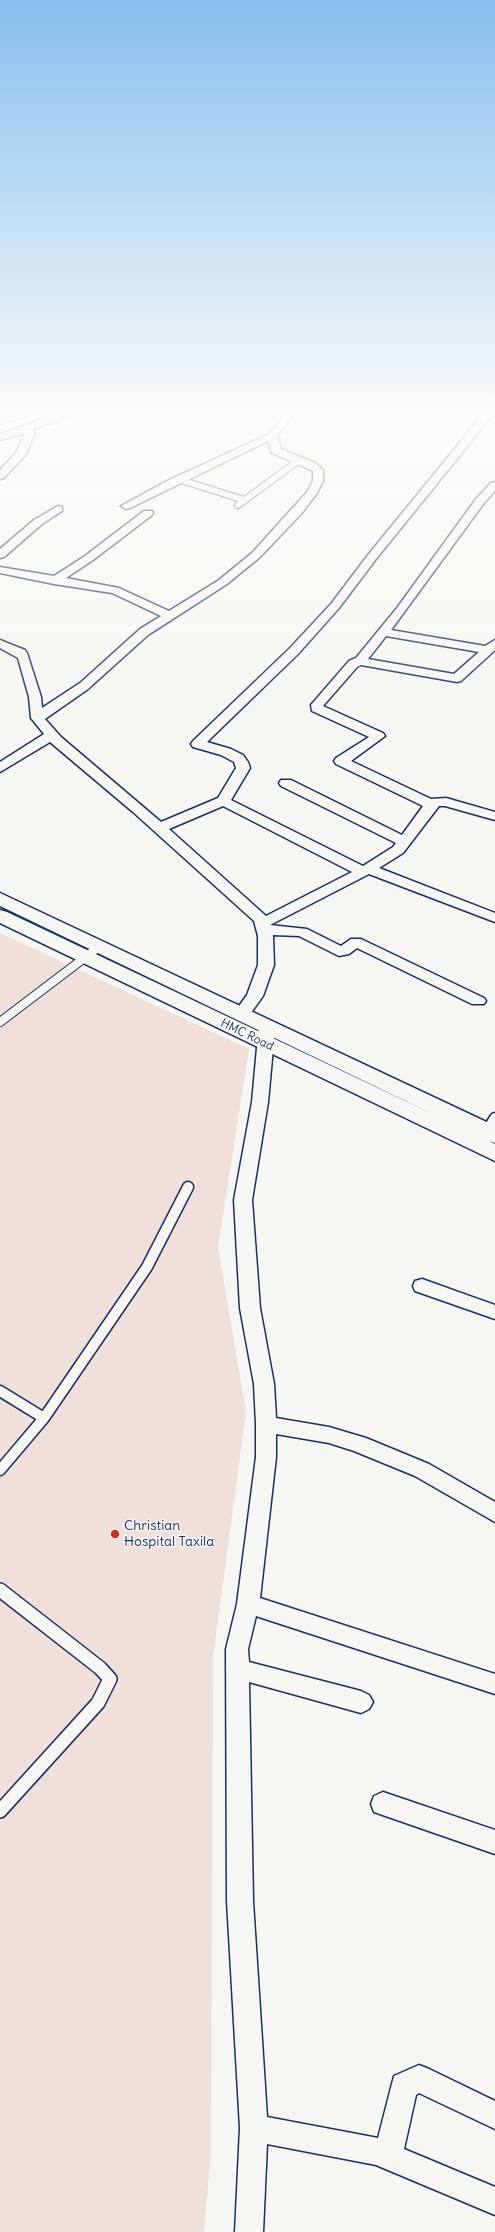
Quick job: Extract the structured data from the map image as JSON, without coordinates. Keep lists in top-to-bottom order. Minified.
{"streets":{"main road":["HMC Road"]},"places":["Christian Hospital Taxila"]}
